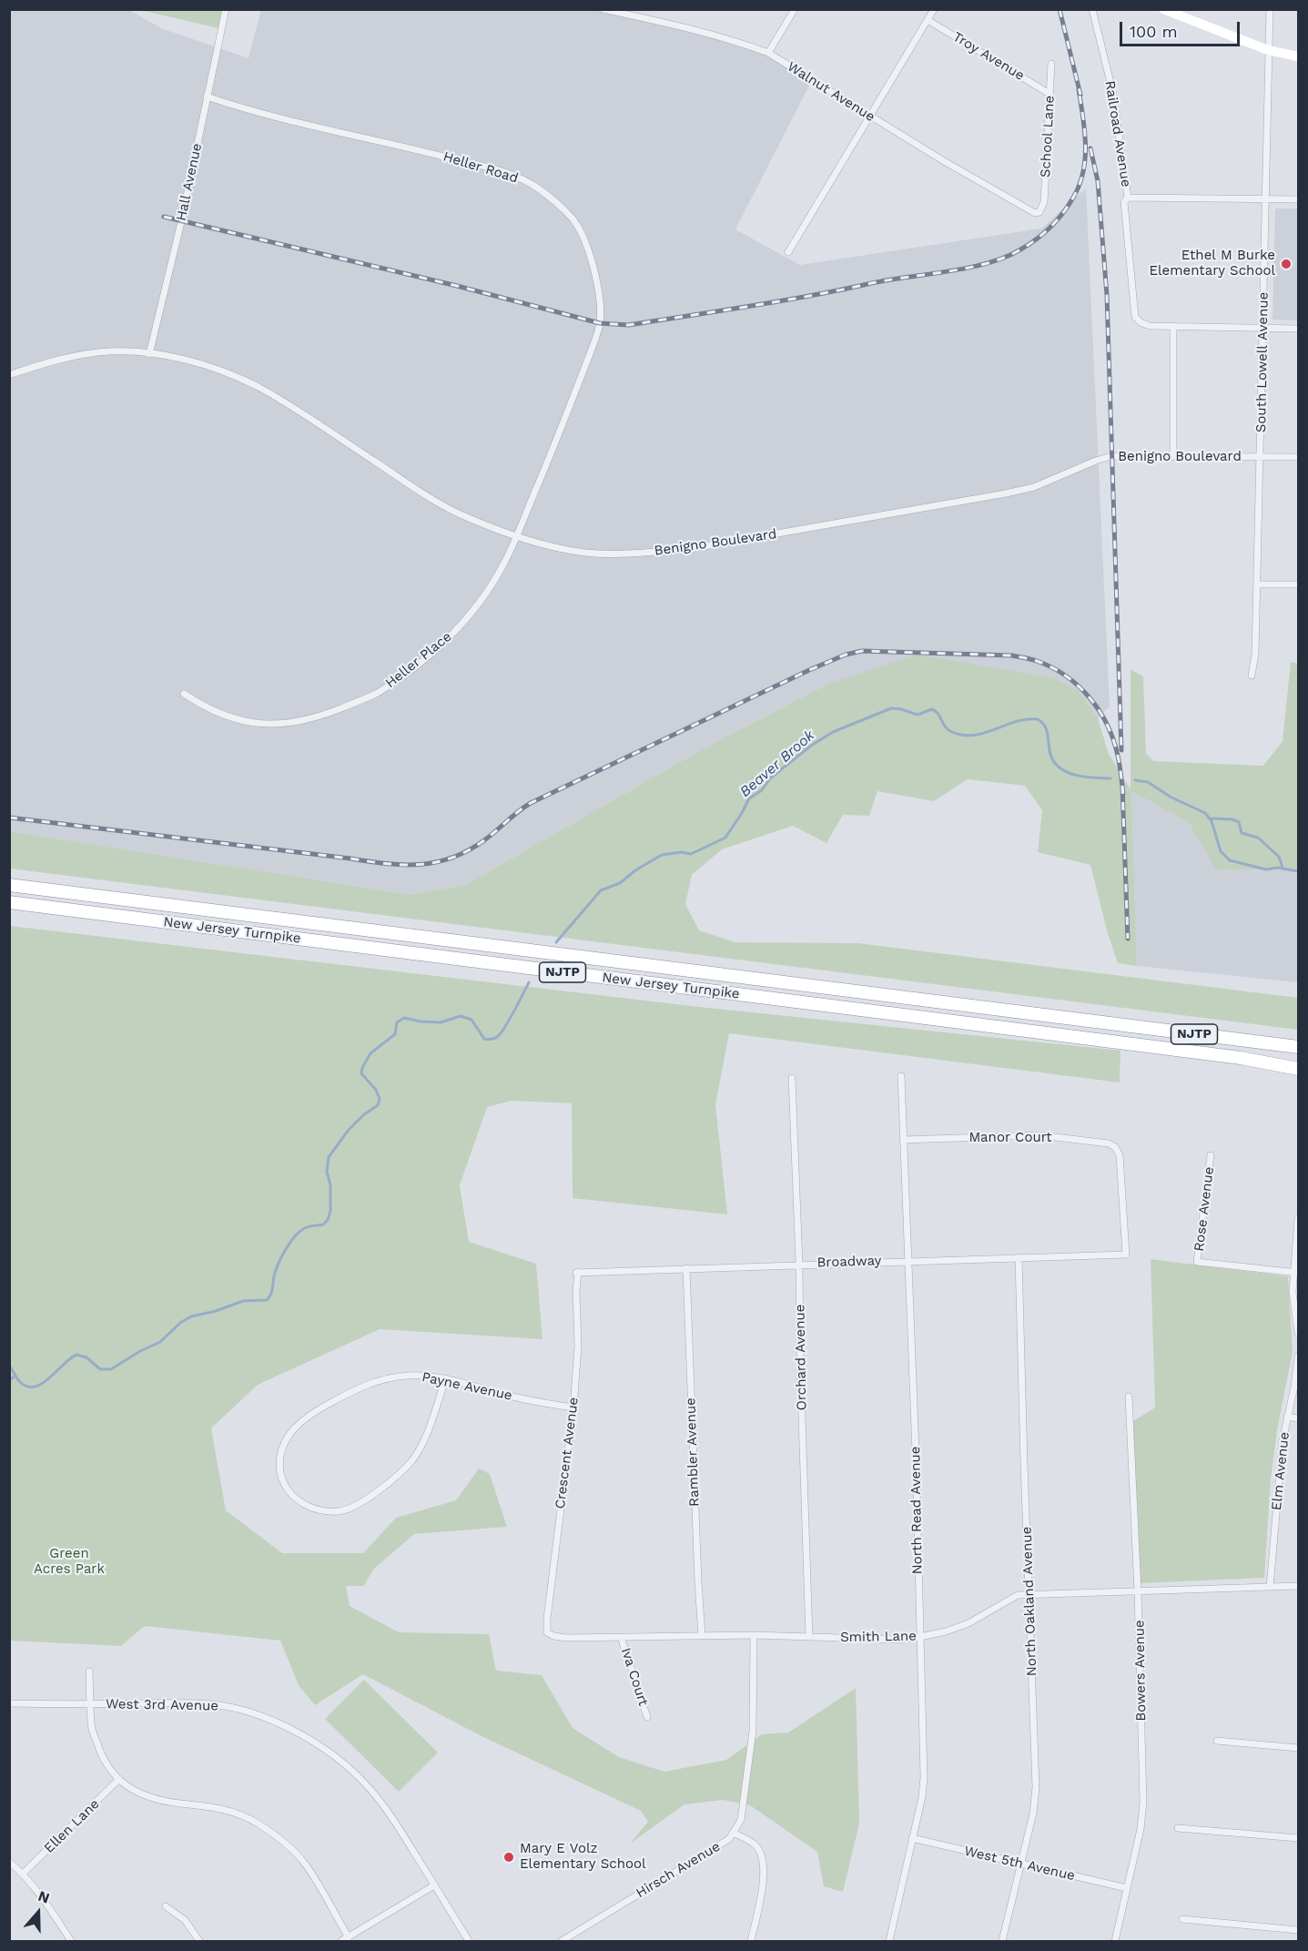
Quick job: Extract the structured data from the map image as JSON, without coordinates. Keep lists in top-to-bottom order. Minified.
{"streets":{"highway":["New Jersey Turnpike","NJTP"],"street":["Troy Avenue","Walnut Avenue","Railroad Avenue","School Lane","Heller Road","Hall Avenue","South Lowell Avenue","Benigno Boulevard","Heller Place","Manor Court","Rose Avenue","Broadway","Orchard Avenue","Payne Avenue","Rambler Avenue","Crescent Avenue","Elm Avenue","North Read Avenue","North Oakland Avenue","Smith Lane","Bowers Avenue","Iva Court","West 3rd Avenue","Ellen Lane","West 5th Avenue","Hirsch Avenue"]},"crossings":[["Troy Avenue","School Lane"],["Walnut Avenue","School Lane"],["Heller Road","Hall Avenue"],["Heller Road","Benigno Boulevard"],["Heller Road","Heller Place"],["Hall Avenue","Benigno Boulevard"],["South Lowell Avenue","Benigno Boulevard"],["Benigno Boulevard","Heller Place"],["Manor Court","Broadway"],["Manor Court","North Read Avenue"],["Broadway","Orchard Avenue"],["Broadway","Rambler Avenue"],["Broadway","Crescent Avenue"],["Broadway","North Read Avenue"],["Broadway","North Oakland Avenue"],["Orchard Avenue","Smith Lane"],["Payne Avenue","Crescent Avenue"],["Rambler Avenue","Smith Lane"],["Crescent Avenue","Smith Lane"],["Elm Avenue","Smith Lane"],["North Read Avenue","Smith Lane"],["North Read Avenue","West 5th Avenue"],["North Oakland Avenue","Smith Lane"],["North Oakland Avenue","West 5th Avenue"],["Smith Lane","Bowers Avenue"],["Smith Lane","Iva Court"],["Smith Lane","Hirsch Avenue"],["Bowers Avenue","West 5th Avenue"]],"water":["Beaver Brook"],"parks":["Green Acres Park"],"places":["Ethel M Burke Elementary School","Mary E Volz Elementary School"],"scale_bar":"100 m","north":"top"}
